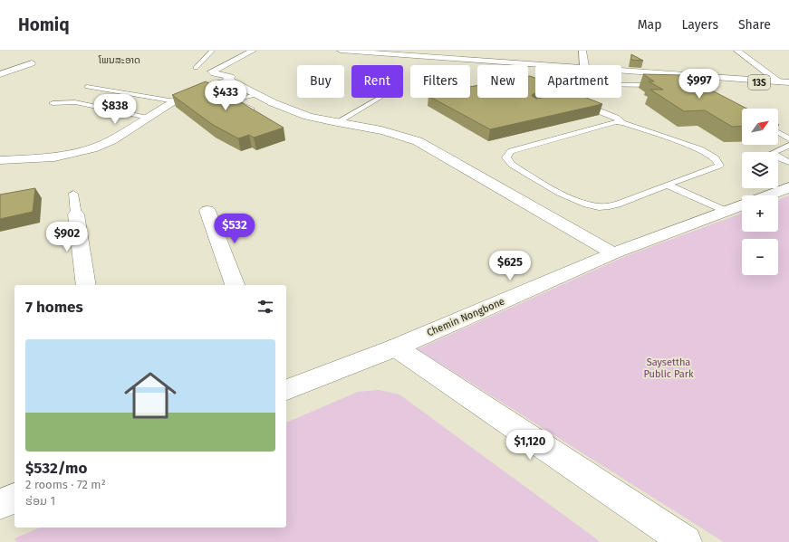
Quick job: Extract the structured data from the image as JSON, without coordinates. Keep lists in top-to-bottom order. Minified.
{"streets":{"main road":["13S","Chemin Nongbone"]},"districts":["ໂພນສະອາດ"],"parks":["Saysettha Public Park"],"north":"top right","page":{"header":"Homiq","nav":["Map","Layers","Share"],"chip":["Buy","Rent","Filters","New","Apartment"],"price":["$997","$433","$838","$532","$902","$625","$1,120"],"map_buttons":["+","−"],"heading":"7 homes","list":[{"name":"$532/mo","note":"2 rooms · 72 m² · ຮ່ອມ 1"}]}}
